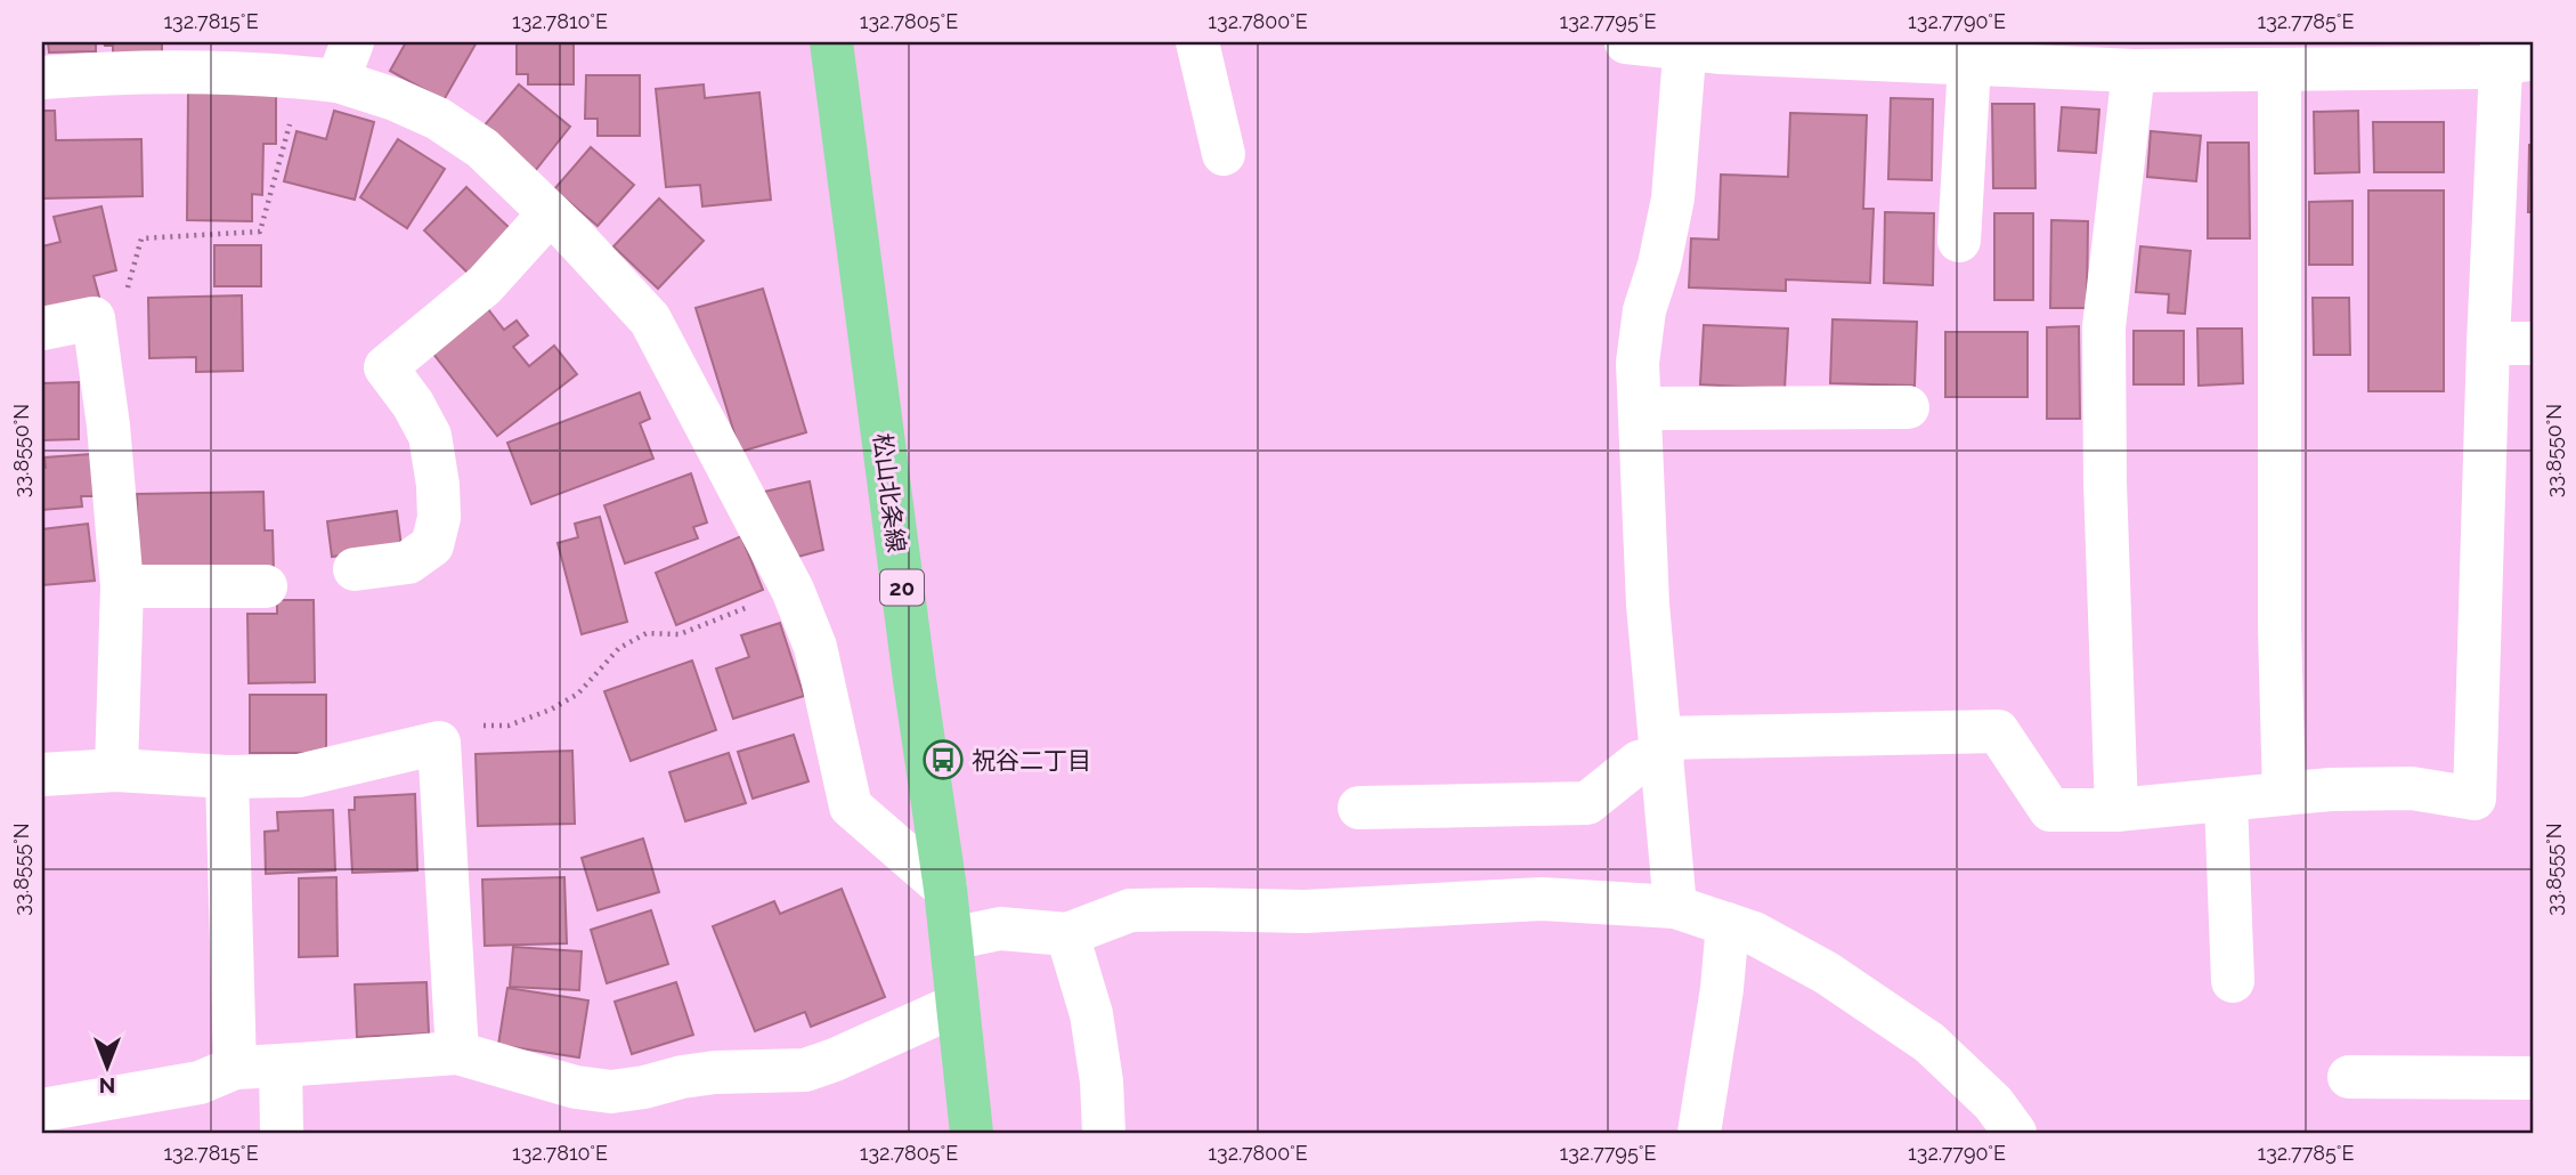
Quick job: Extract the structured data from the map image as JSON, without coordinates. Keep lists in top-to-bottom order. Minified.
{"streets":{"main road":["松山北条線","20"]},"places":{"bus stop":["祝谷二丁目"]},"north":"bottom","coordinates":["132.7815°E","132.7810°E","132.7805°E","132.7800°E","132.7795°E","132.7790°E","132.7785°E","33.8550°N","33.8555°N"]}
